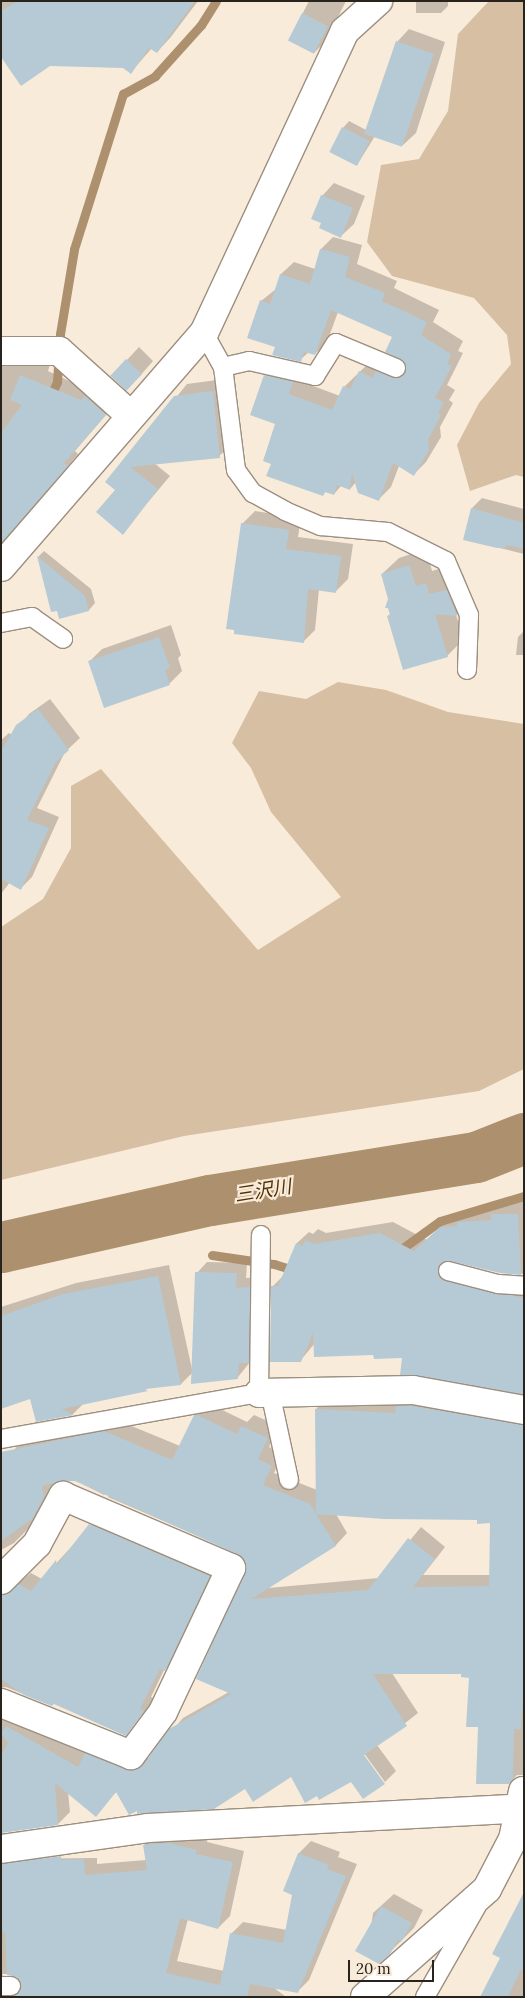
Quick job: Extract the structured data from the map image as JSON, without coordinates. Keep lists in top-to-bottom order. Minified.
{"water":["三沢川"],"scale_bar":"20 m"}
